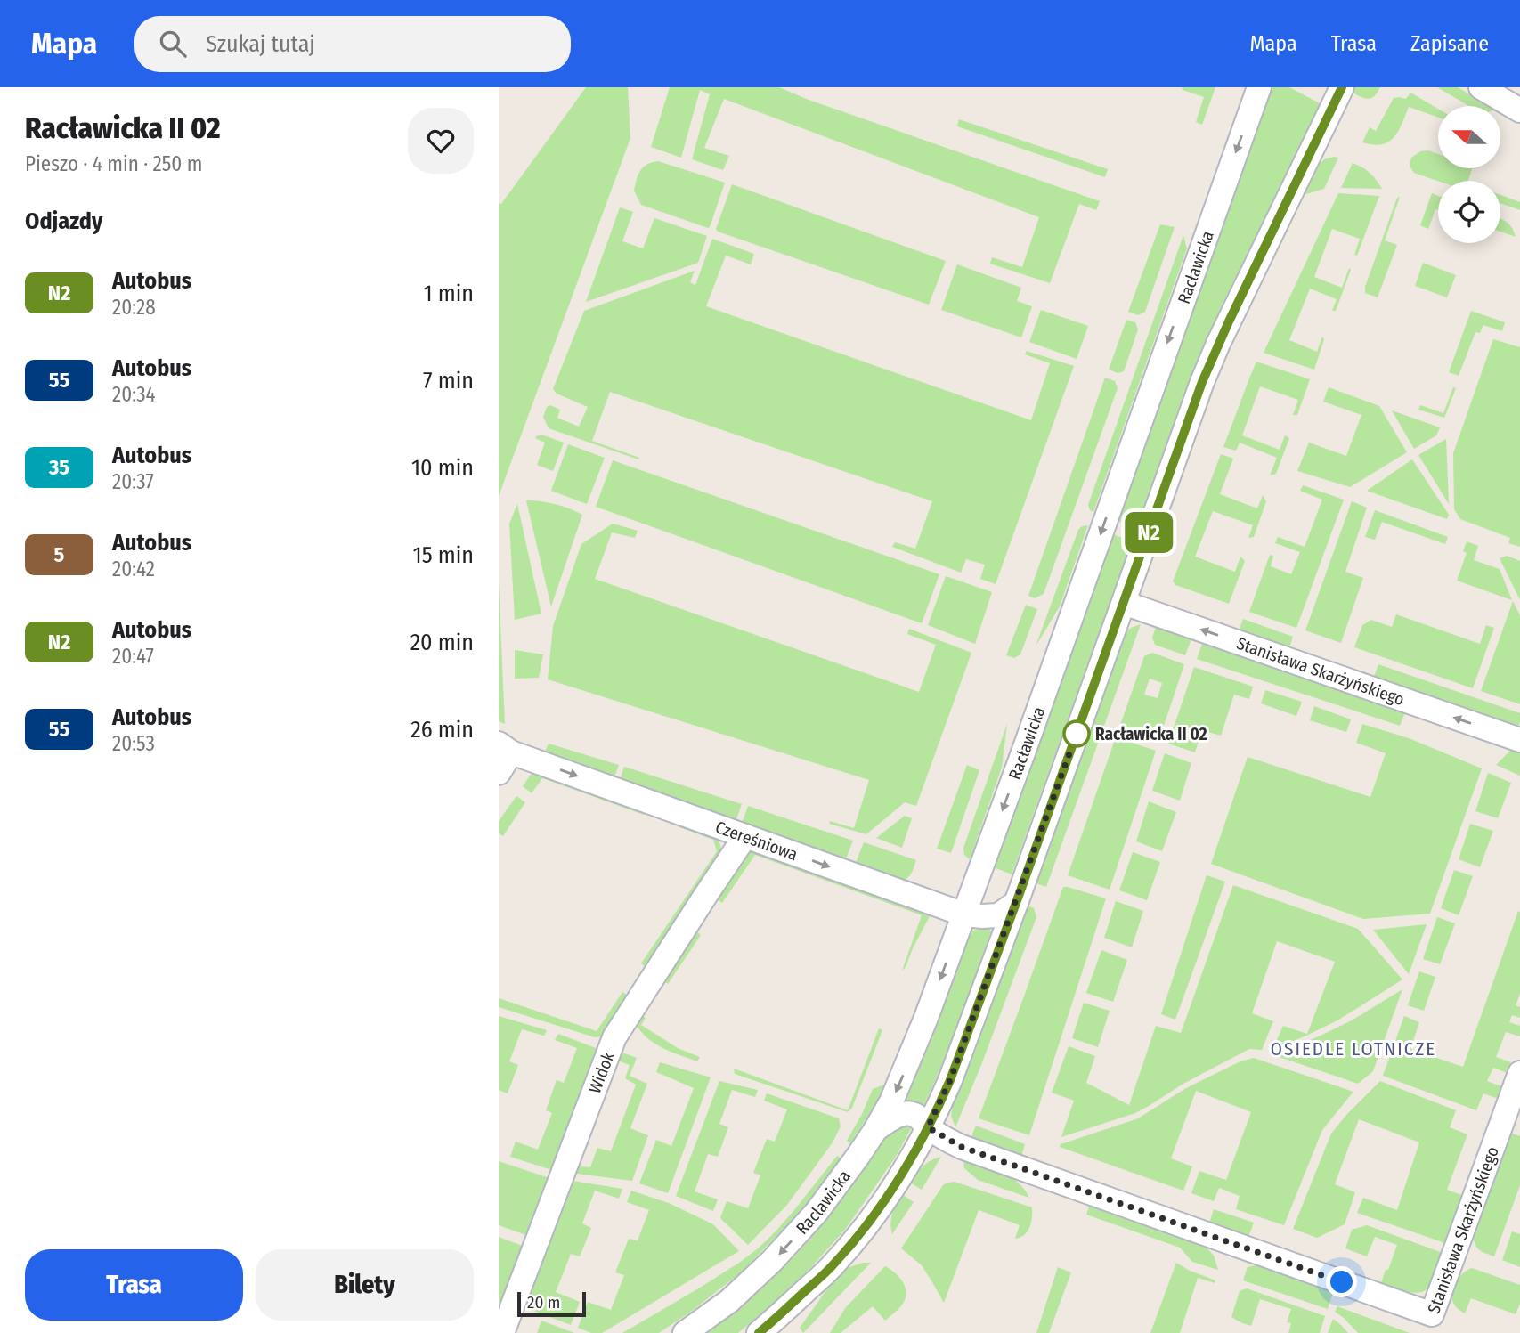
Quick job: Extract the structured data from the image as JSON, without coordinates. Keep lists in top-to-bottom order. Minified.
{"streets":{"street":["Racławicka","Stanisława Skarżyńskiego","Czereśniowa","Widok"]},"crossings":[["Racławicka","Stanisława Skarżyńskiego"],["Racławicka","Czereśniowa"],["Czereśniowa","Widok"]],"one_way":["Czereśniowa"],"districts":["OSIEDLE LOTNICZE"],"places":["Racławicka II 02"],"lines":["bus line N2"],"scale_bar":"20 m","north":"left","page":{"header":"Mapa","search":"Szukaj tutaj","nav":["Mapa","Trasa","Zapisane"],"heading":[["Racławicka II 02","Pieszo · 4 min · 250 m"],"Odjazdy"],"on_map":"N2","list":[{"mark":"N2","name":"Autobus","note":"20:28","value":"1 min"},{"mark":"55","name":"Autobus","note":"20:34","value":"7 min"},{"mark":"35","name":"Autobus","note":"20:37","value":"10 min"},{"mark":"5","name":"Autobus","note":"20:42","value":"15 min"},{"mark":"N2","name":"Autobus","note":"20:47","value":"20 min"},{"mark":"55","name":"Autobus","note":"20:53","value":"26 min"}],"buttons":["Trasa","Bilety"],"scale":"20 m"}}
